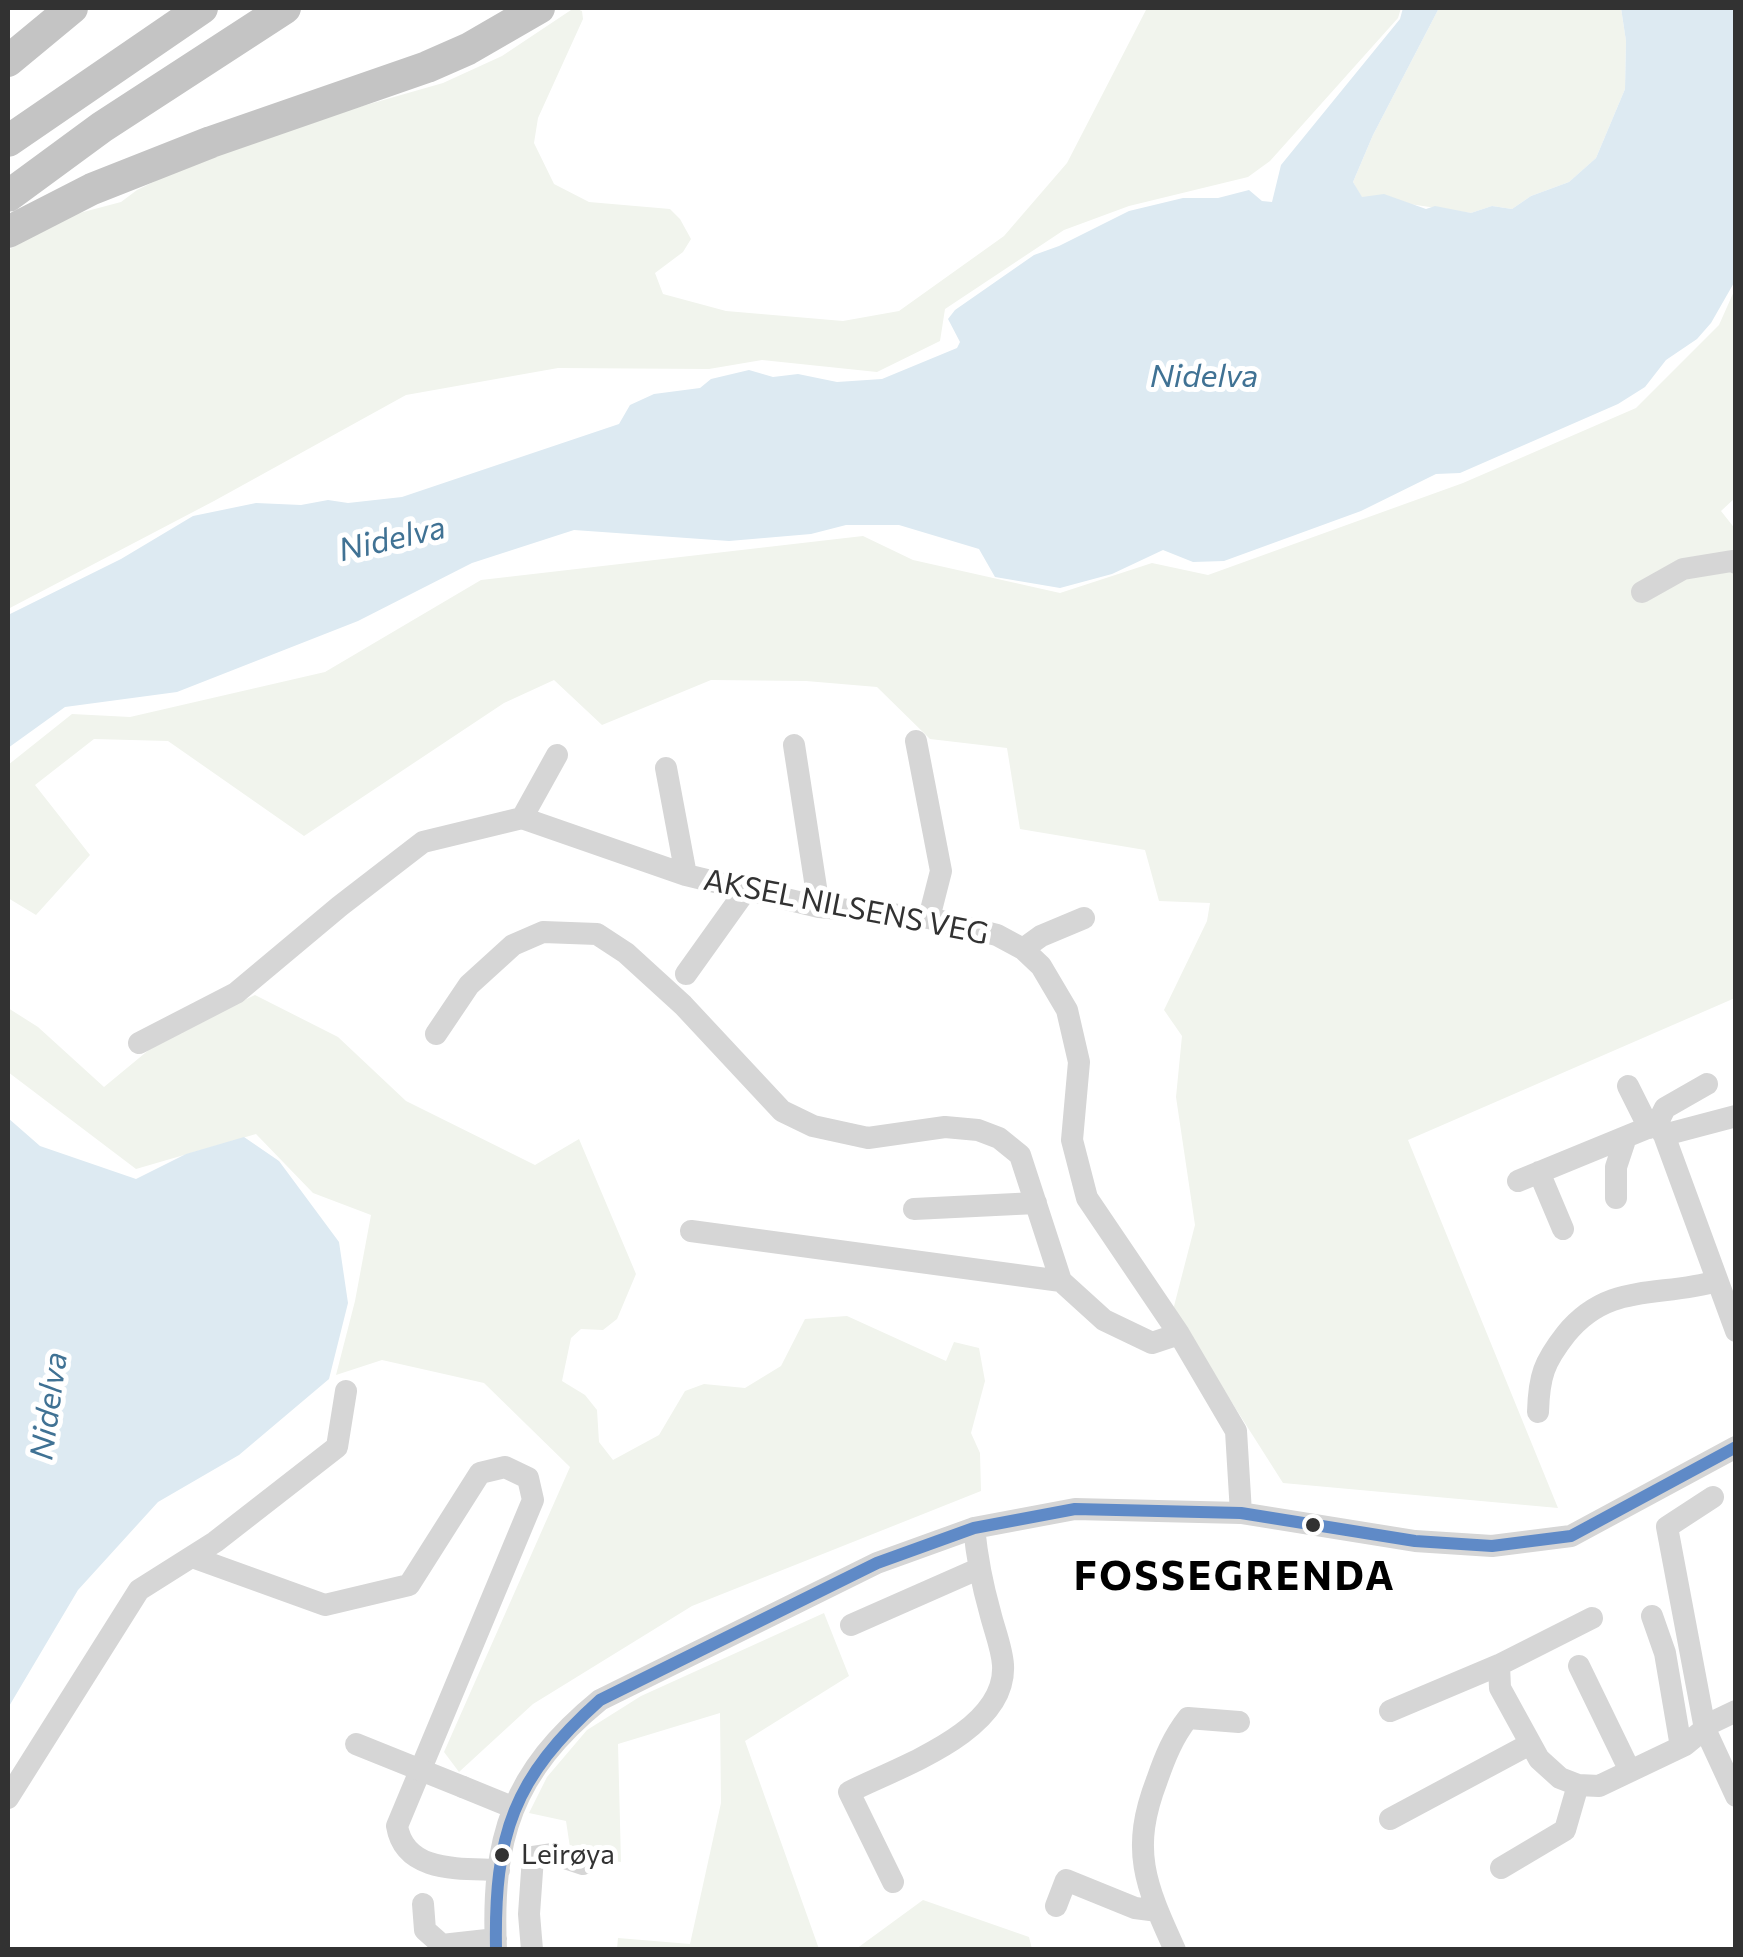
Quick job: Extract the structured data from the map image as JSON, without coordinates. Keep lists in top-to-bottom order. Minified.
{"streets":{"street":["AKSEL NILSENS VEG"]},"districts":["FOSSEGRENDA"],"water":["Nidelva"],"places":["Leirøya"]}
